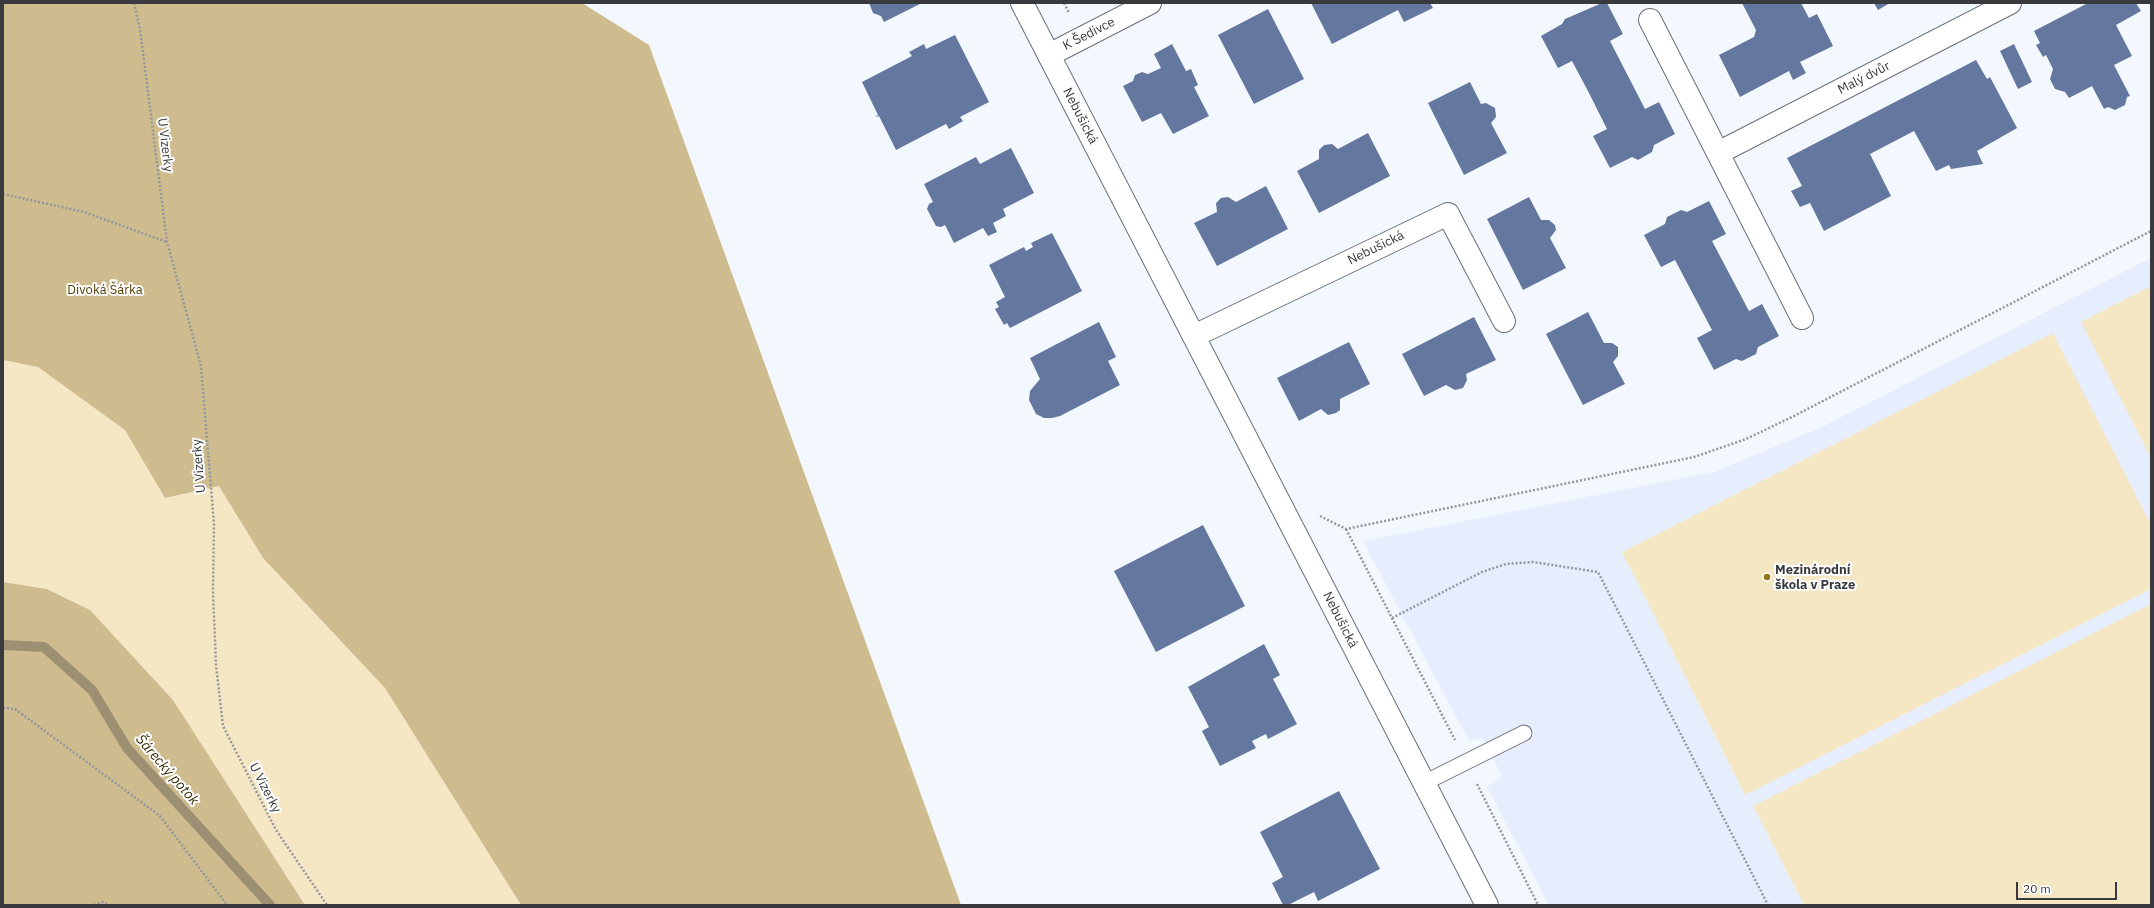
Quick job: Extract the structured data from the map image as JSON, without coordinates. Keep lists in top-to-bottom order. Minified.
{"streets":{"street":["K Šedivce","Malý dvůr","Nebušická"],"path":["U Vizerky"]},"crossings":[["K Šedivce","Nebušická"]],"water":["Šárecký potok"],"parks":["Divoká Šárka"],"places":["Mezinárodní škola v Praze"],"scale_bar":"20 m"}
